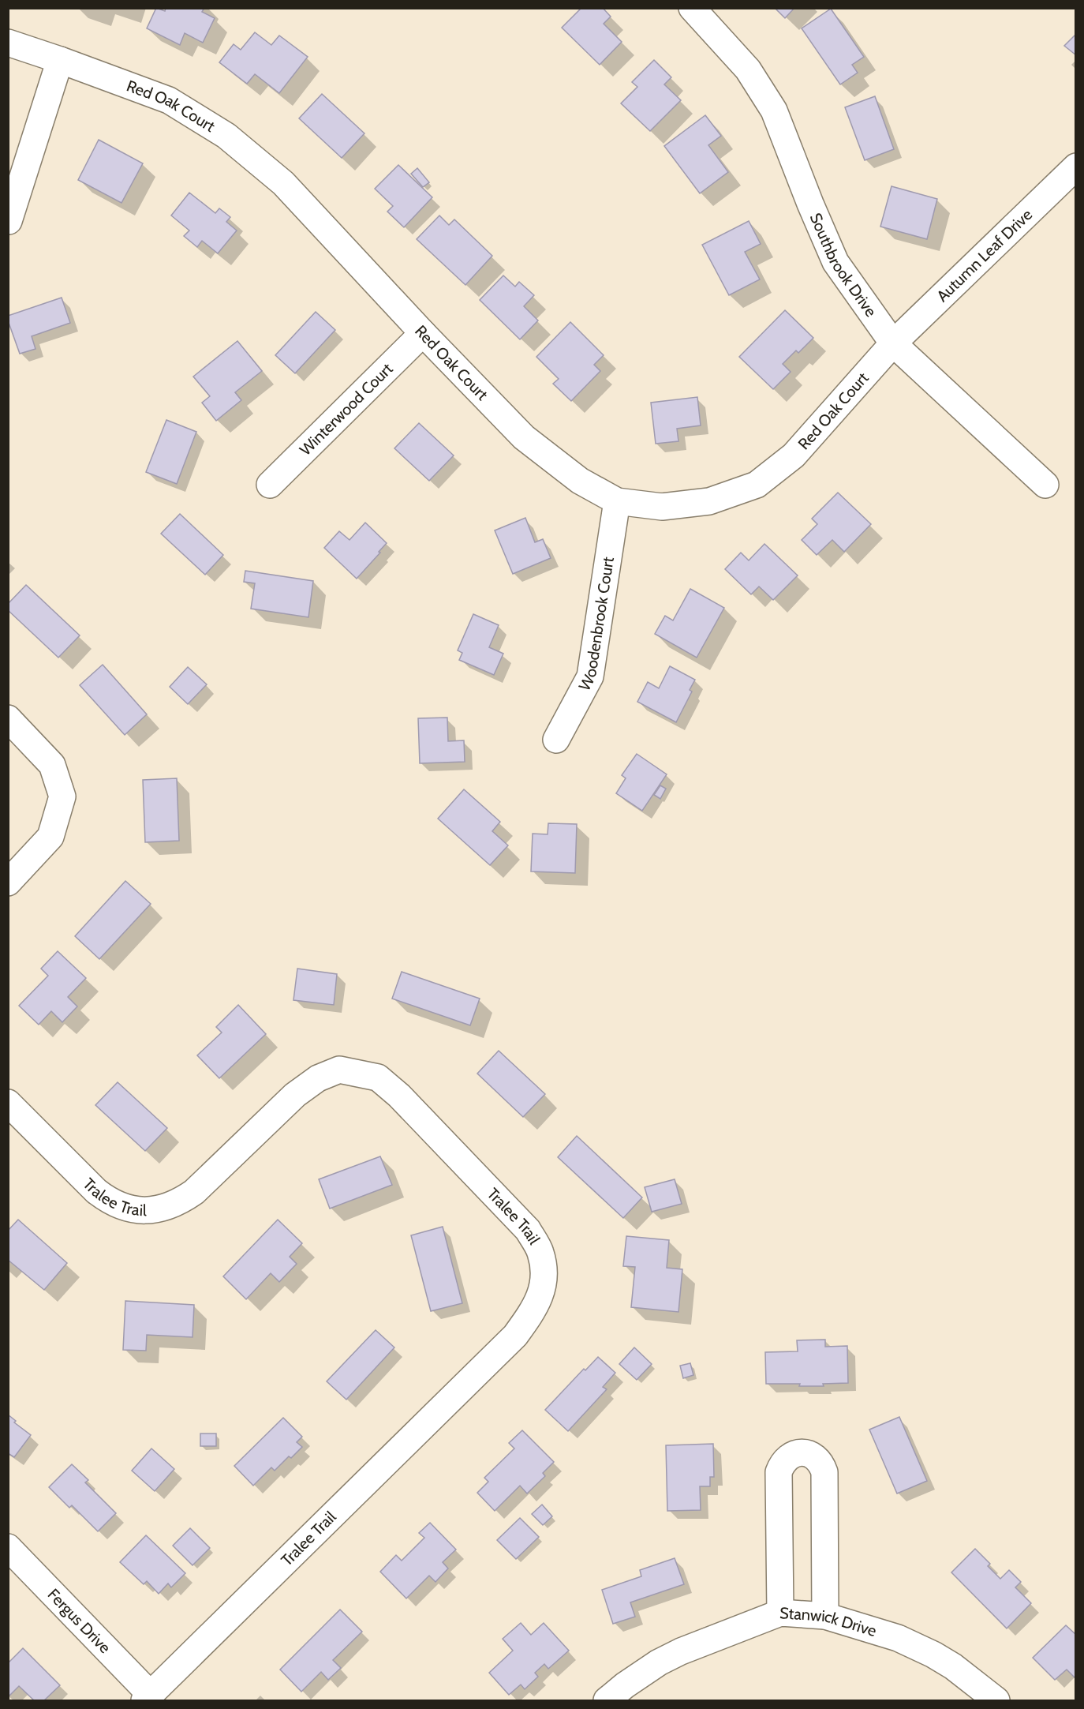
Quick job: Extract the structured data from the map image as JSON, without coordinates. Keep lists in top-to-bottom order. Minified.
{"streets":{"street":["Red Oak Court","Autumn Leaf Drive","Southbrook Drive","Winterwood Court","Woodenbrook Court","Tralee Trail","Fergus Drive","Stanwick Drive"]},"crossings":[["Red Oak Court","Autumn Leaf Drive"],["Red Oak Court","Southbrook Drive"],["Red Oak Court","Winterwood Court"],["Red Oak Court","Woodenbrook Court"],["Autumn Leaf Drive","Southbrook Drive"],["Tralee Trail","Fergus Drive"]]}
